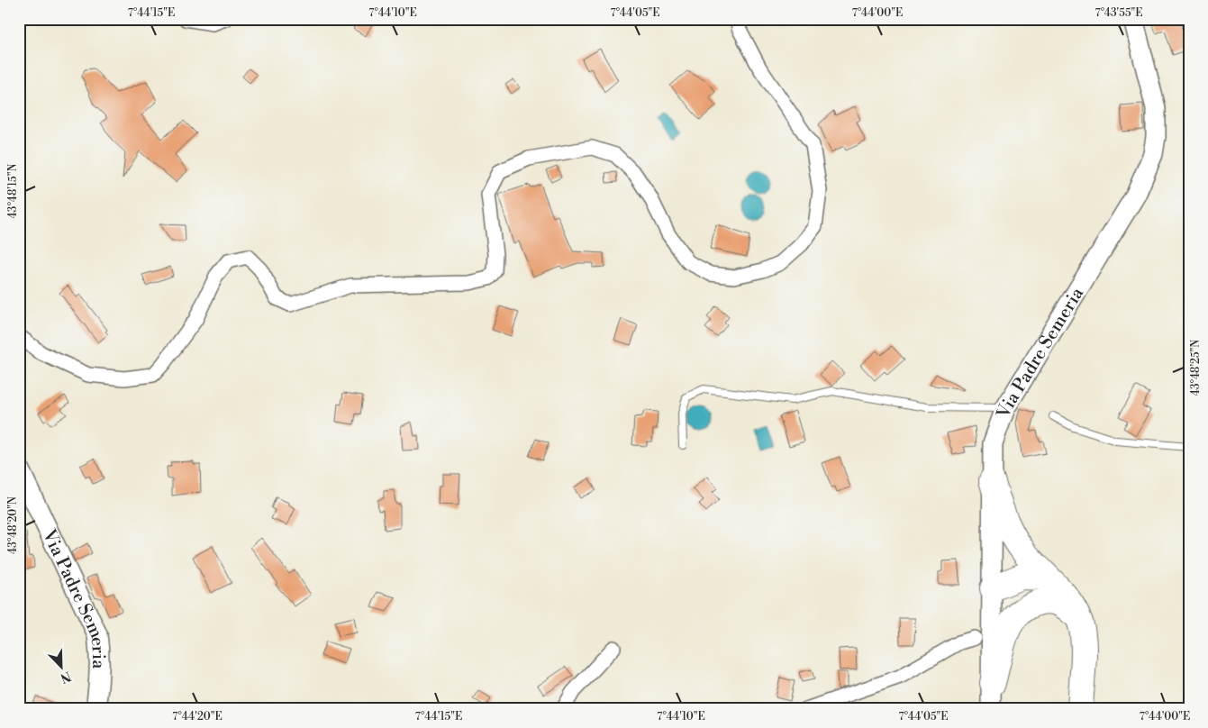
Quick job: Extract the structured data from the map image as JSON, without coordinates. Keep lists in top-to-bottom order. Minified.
{"streets":{"main road":["Via Padre Semeria"]},"north":"bottom right","coordinates":["7°44'15\"E","7°44'10\"E","7°44'05\"E","7°44'00\"E","7°43'55\"E","43°48'15\"N","43°48'25\"N","43°48'20\"N","7°44'20\"E"]}
